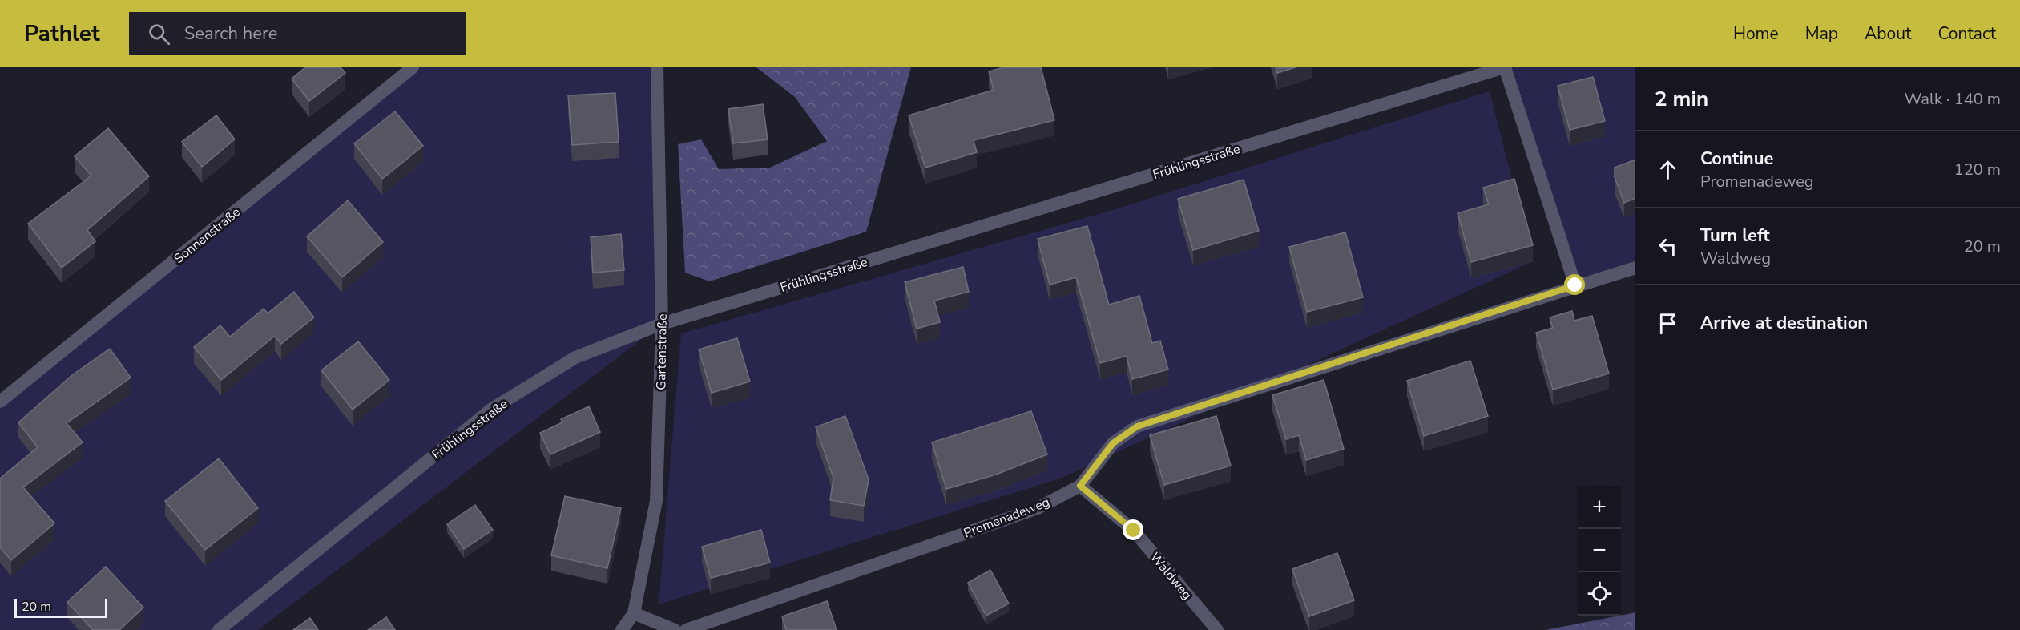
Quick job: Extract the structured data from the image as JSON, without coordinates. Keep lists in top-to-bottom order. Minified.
{"streets":{"street":["Frühlingsstraße","Sonnenstraße","Gartenstraße","Promenadeweg","Waldweg"]},"crossings":[["Frühlingsstraße","Gartenstraße"],["Promenadeweg","Waldweg"]],"scale_bar":"20 m","page":{"header":"Pathlet","search":"Search here","nav":["Home","Map","About","Contact"],"heading":["2 min","Walk · 140 m"],"list":[["Continue","Promenadeweg","120 m"],["Turn left","Waldweg","20 m"],"Arrive at destination"],"map_buttons":["+","−"],"scale":"20 m"}}
